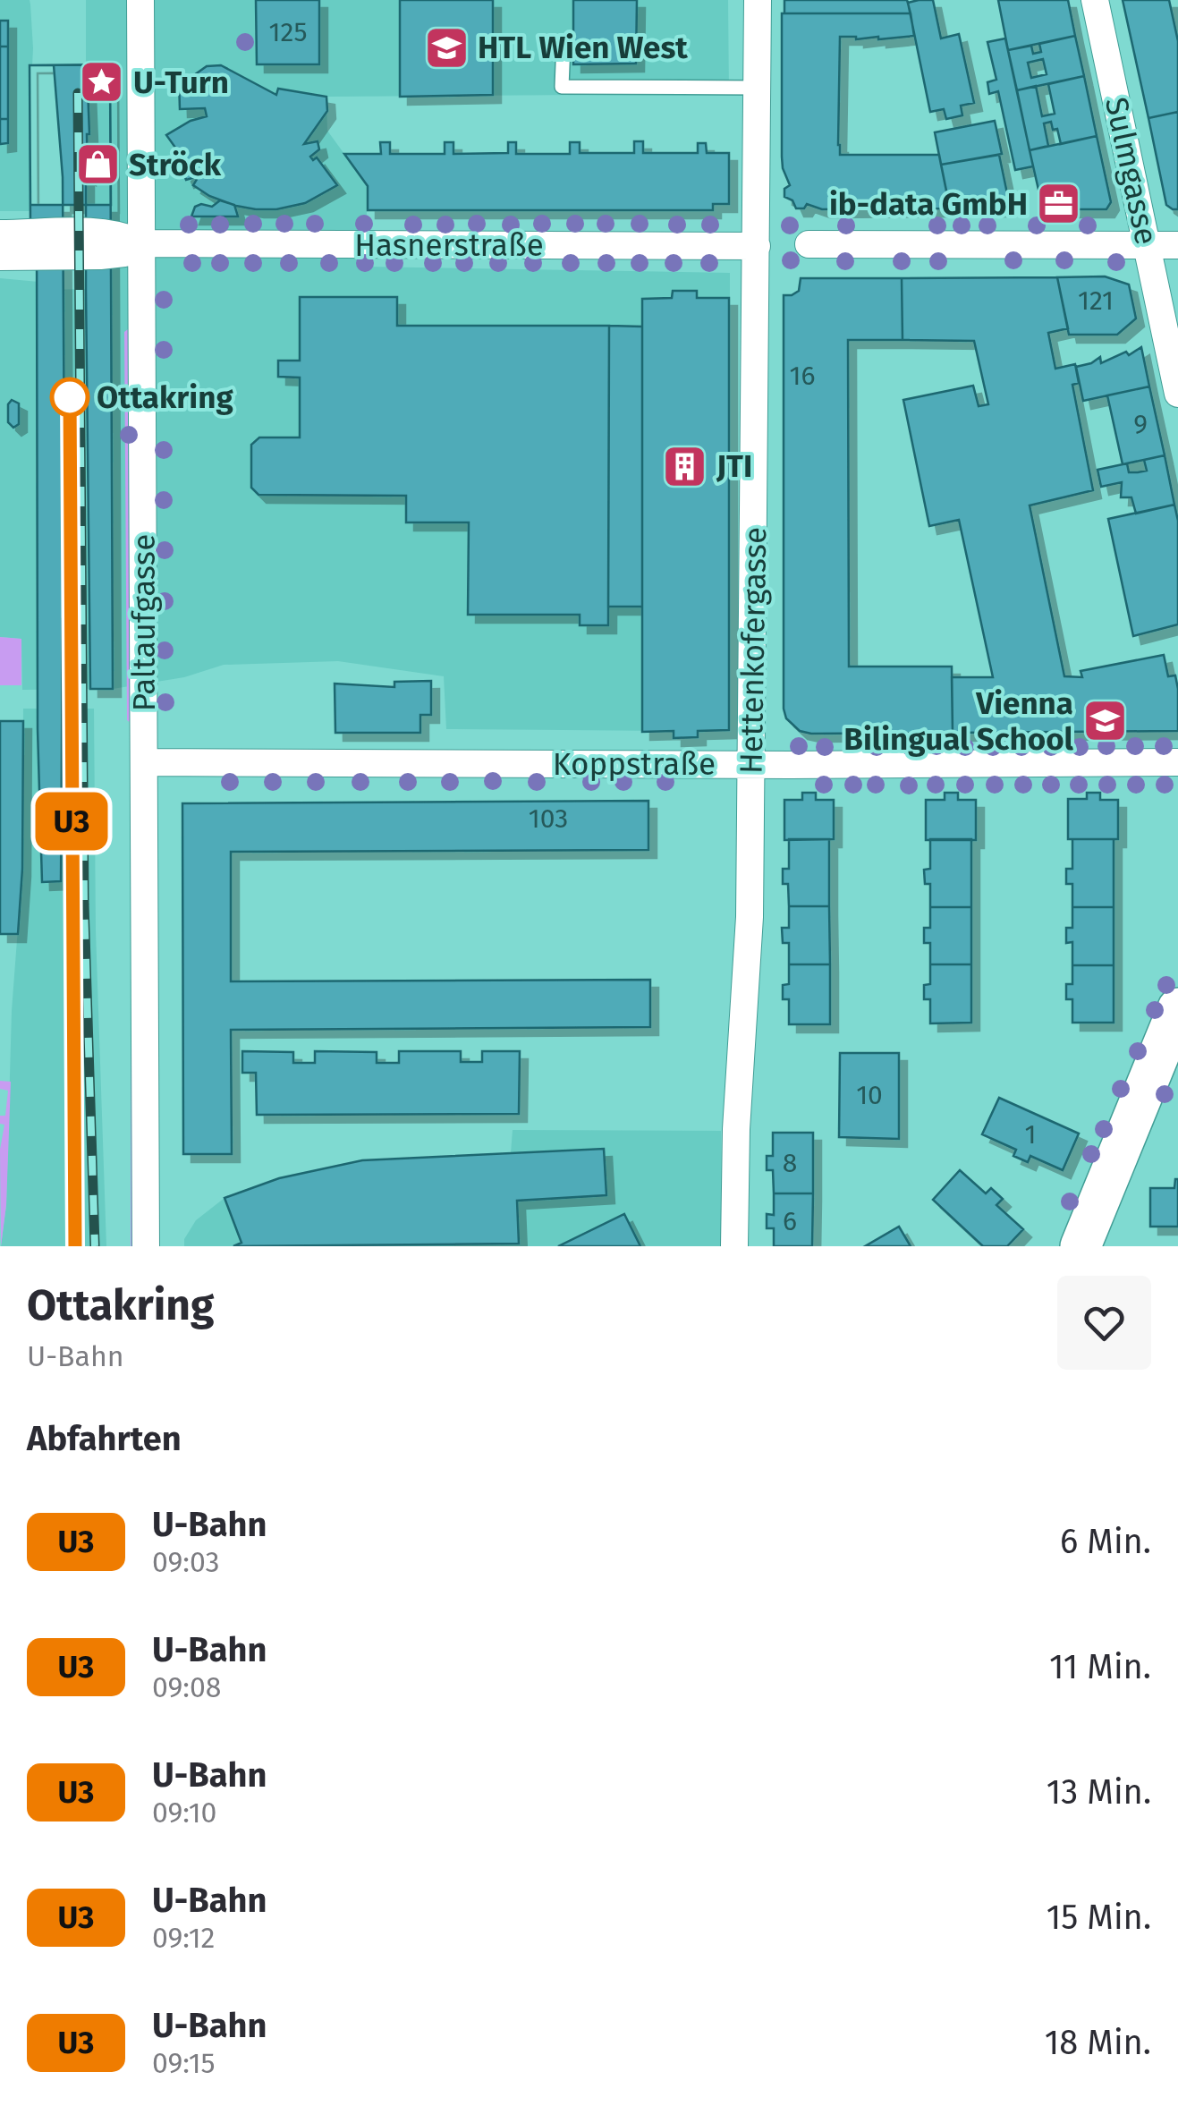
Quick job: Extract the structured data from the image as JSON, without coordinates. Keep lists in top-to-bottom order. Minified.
{"streets":{"street":["Sulmgasse","Hasnerstraße","Paltaufgasse","Hettenkofergasse","Koppstraße"]},"crossings":[["Hasnerstraße","Paltaufgasse"],["Hasnerstraße","Hettenkofergasse"],["Paltaufgasse","Koppstraße"],["Hettenkofergasse","Koppstraße"]],"places":{"school or university":["HTL Wien West","Vienna Bilingual School"],"place":["U-Turn"],"shop":["Ströck"],"office":["ib-data GmbH"],"other":["Ottakring"],"building":["JTI"]},"lines":["metro line U3"],"house_numbers":["125","121","16","9","103","10","1","8","6"],"page":{"on_map":"U3","heading":[["Ottakring","U-Bahn"],"Abfahrten"],"list":[{"mark":"U3","name":"U-Bahn","note":"09:03","value":"6 Min."},{"mark":"U3","name":"U-Bahn","note":"09:08","value":"11 Min."},{"mark":"U3","name":"U-Bahn","note":"09:10","value":"13 Min."},{"mark":"U3","name":"U-Bahn","note":"09:12","value":"15 Min."},{"mark":"U3","name":"U-Bahn","note":"09:15","value":"18 Min."}]}}
